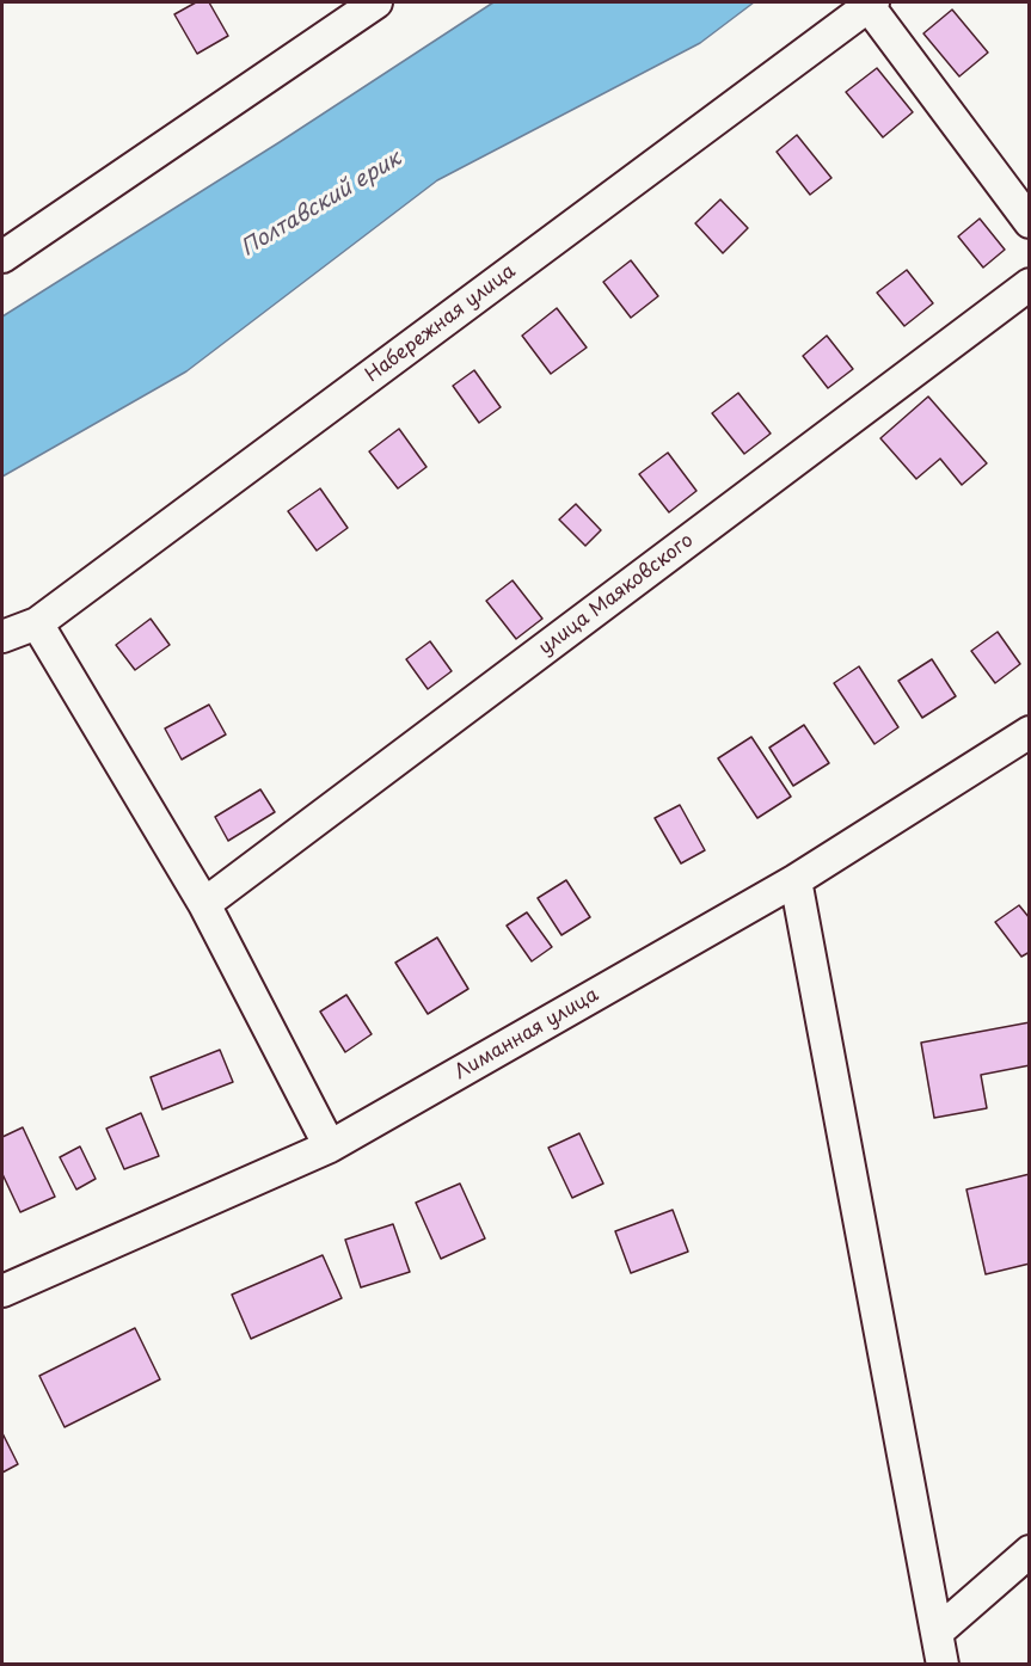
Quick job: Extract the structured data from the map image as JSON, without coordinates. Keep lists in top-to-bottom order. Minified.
{"streets":{"street":["Набережная улица","улица Маяковского","Лиманная улица"]},"water":["Полтавский ерик"]}
